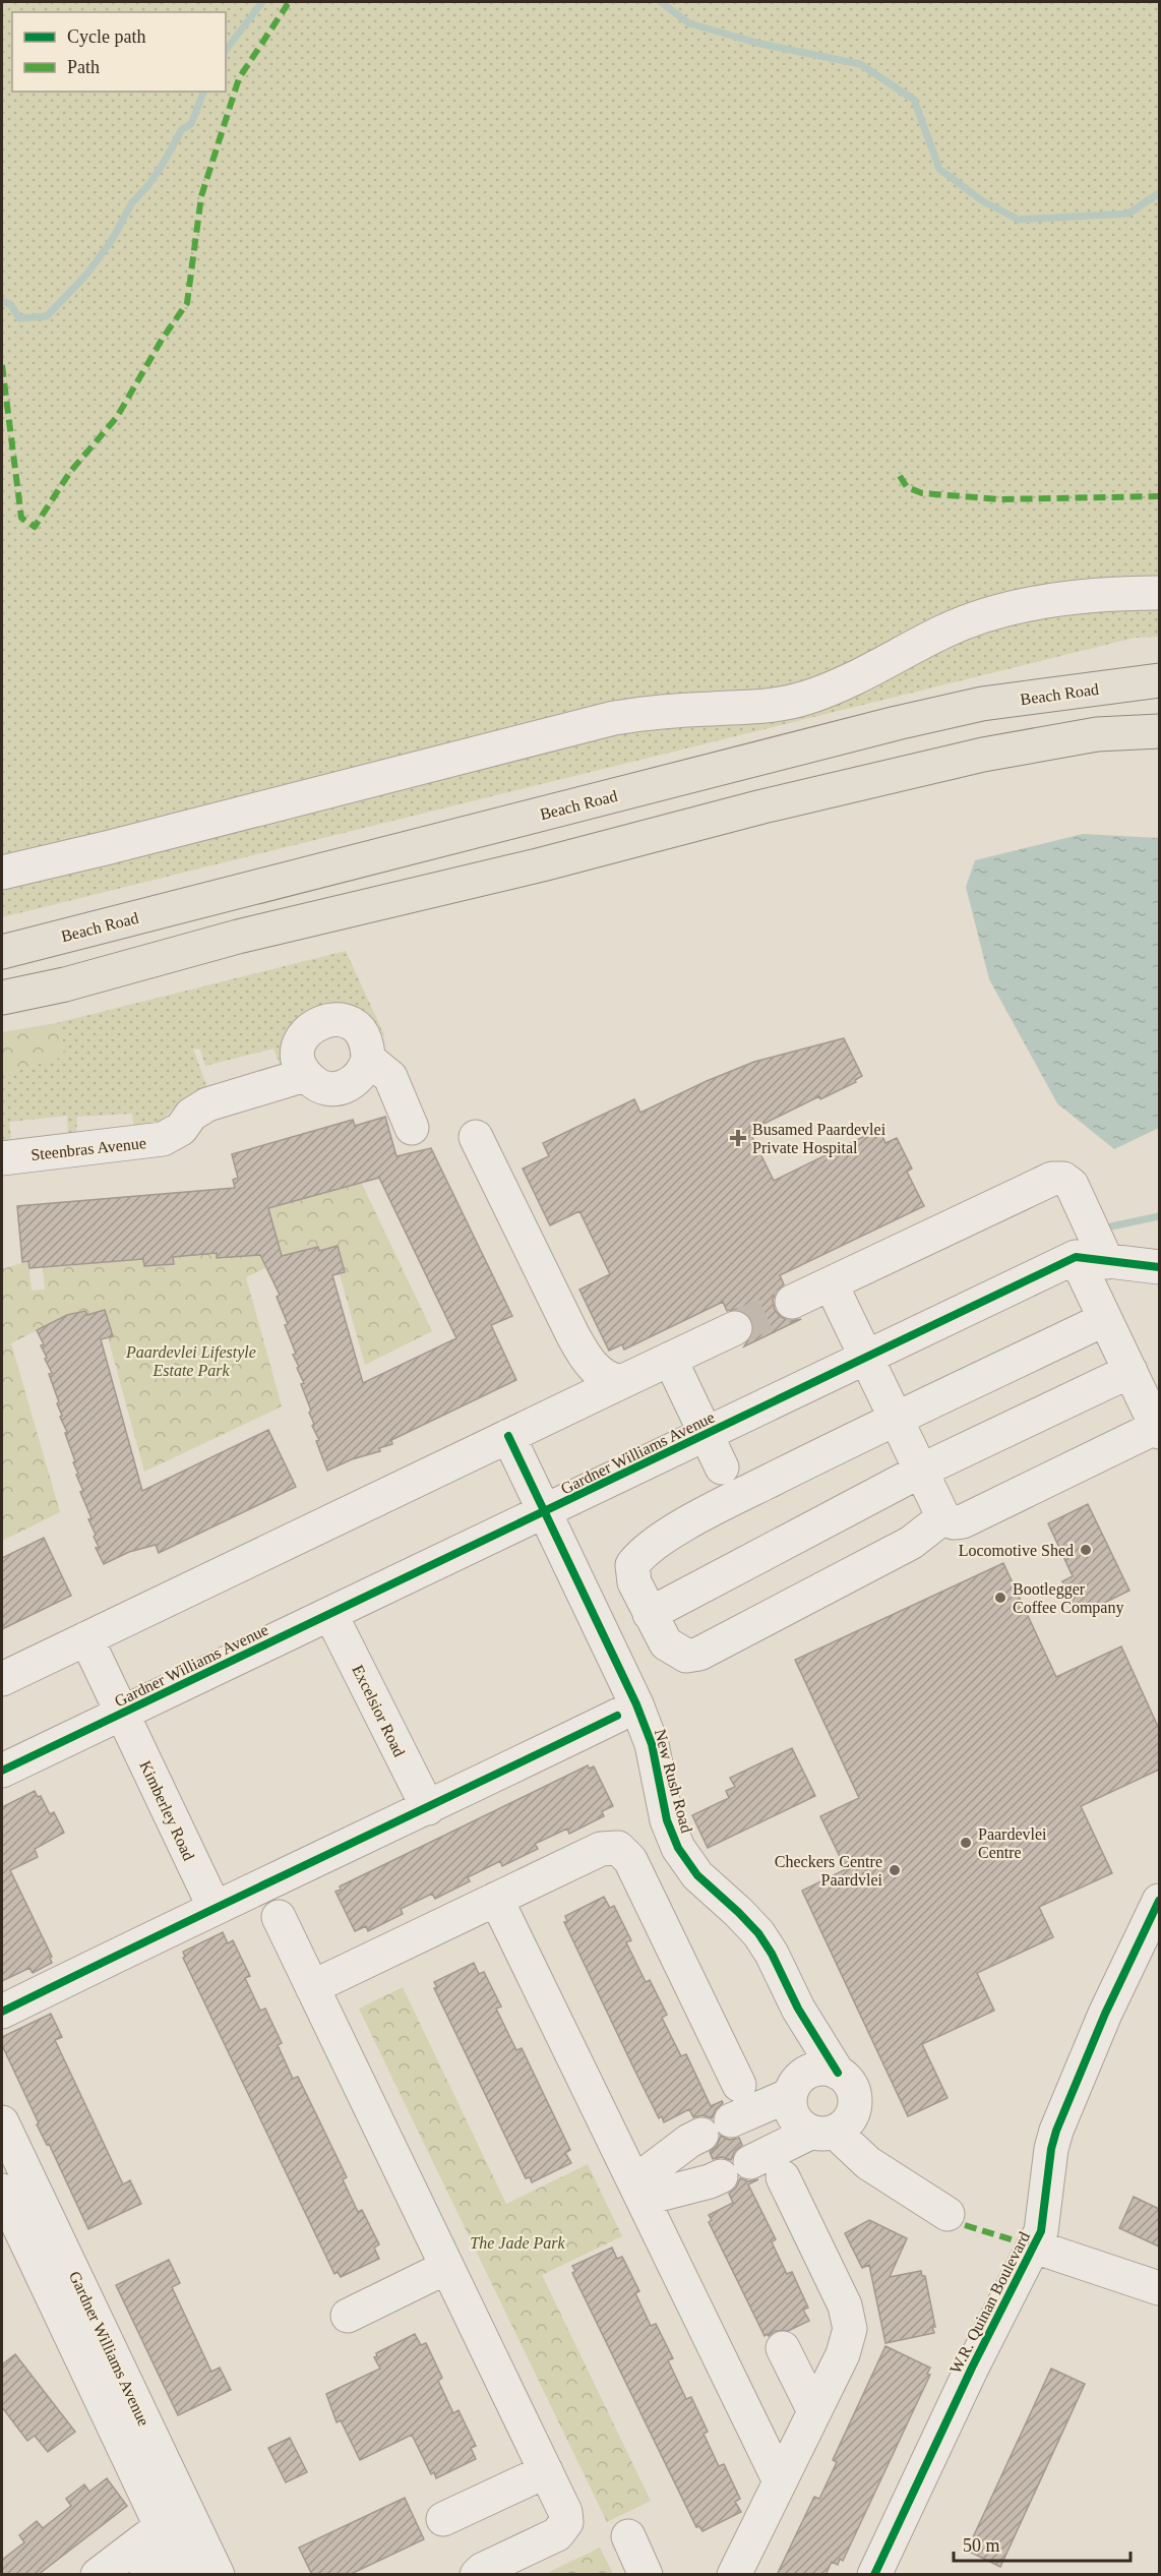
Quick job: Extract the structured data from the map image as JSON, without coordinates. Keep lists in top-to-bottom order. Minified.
{"streets":{"main road":["Beach Road"],"street":["Steenbras Avenue","Gardner Williams Avenue","Excelsior Road","New Rush Road","Kimberley Road","W.R. Quinan Boulevard"]},"crossings":[["Gardner Williams Avenue","Excelsior Road"],["Gardner Williams Avenue","New Rush Road"],["Gardner Williams Avenue","Kimberley Road"]],"parks":["Paardevlei Lifestyle Estate Park","The Jade Park"],"places":{"health":["Busamed Paardevlei Private Hospital"],"other":["Locomotive Shed","Bootlegger Coffee Company","Paardevlei Centre","Checkers Centre Paardvlei"]},"legend":["Cycle path","Path"],"scale_bar":"50 m"}
